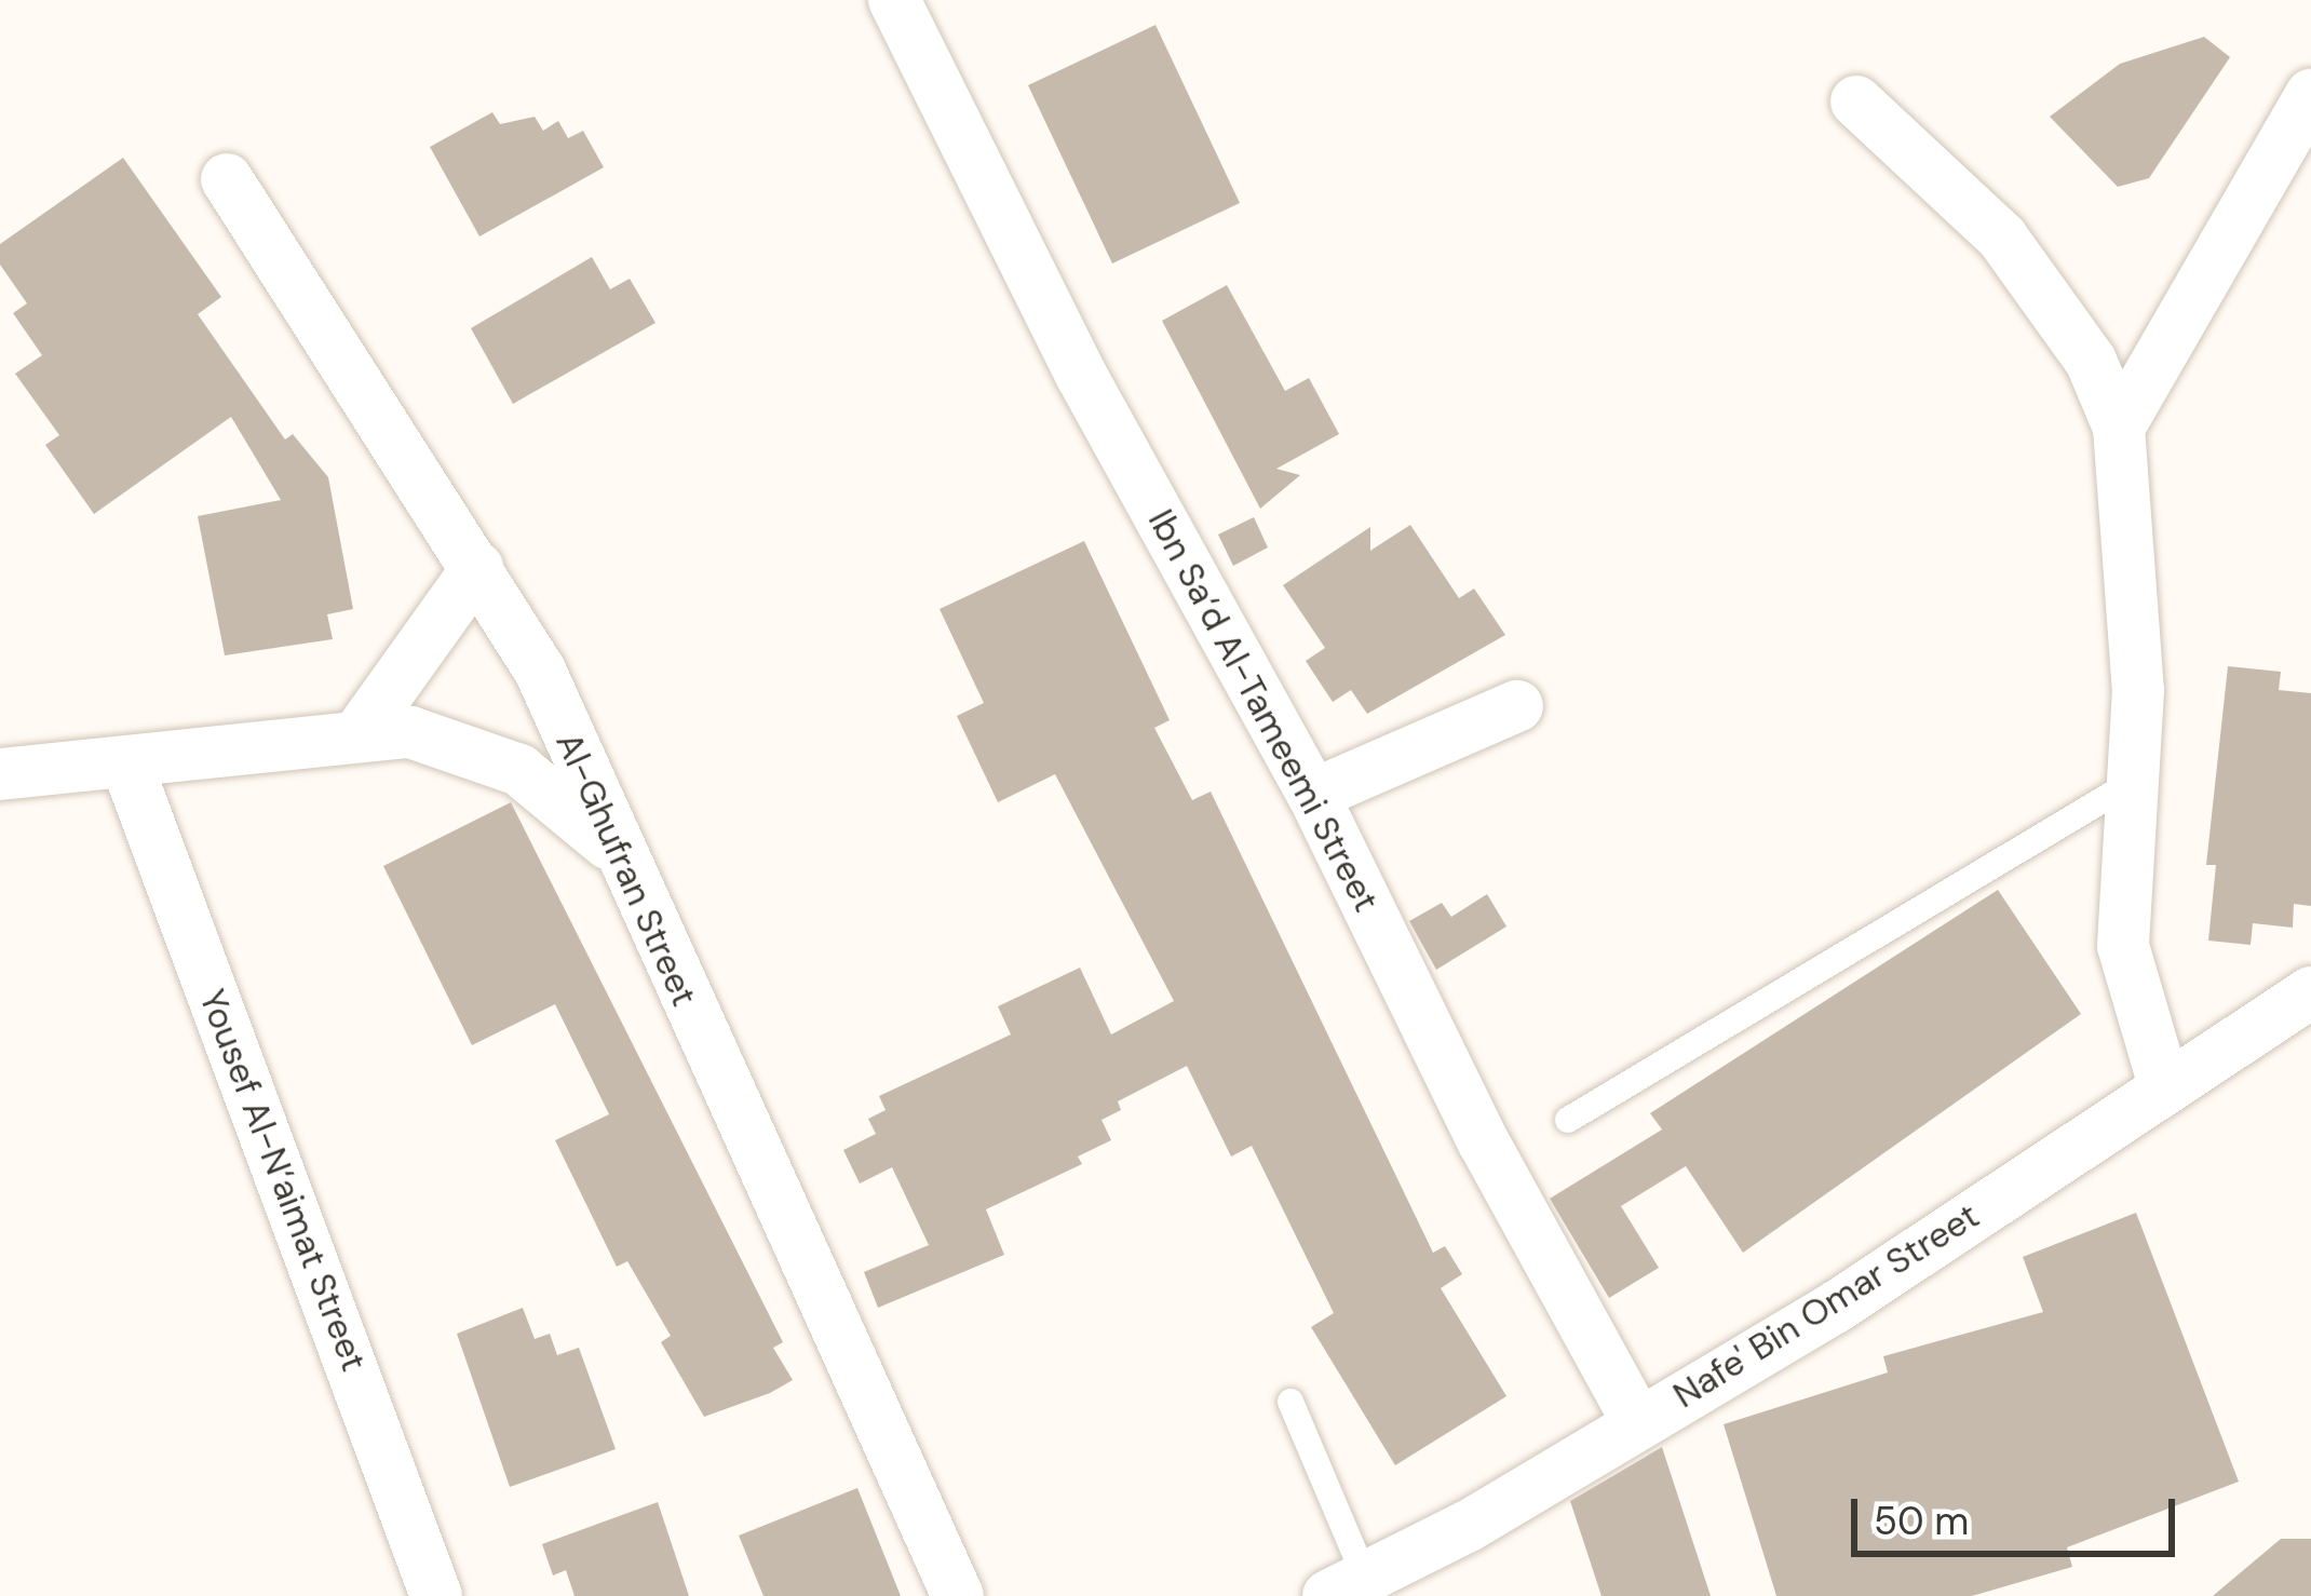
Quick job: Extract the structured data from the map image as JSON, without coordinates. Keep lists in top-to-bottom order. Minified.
{"streets":{"street":["Ibn Sa‘d Al-Tameemi Street","Al-Ghufran Street","Yousef Al-N‘aimat Street","Nafe' Bin Omar Street"]},"crossings":[["Ibn Sa‘d Al-Tameemi Street","Nafe' Bin Omar Street"]],"scale_bar":"50 m"}
